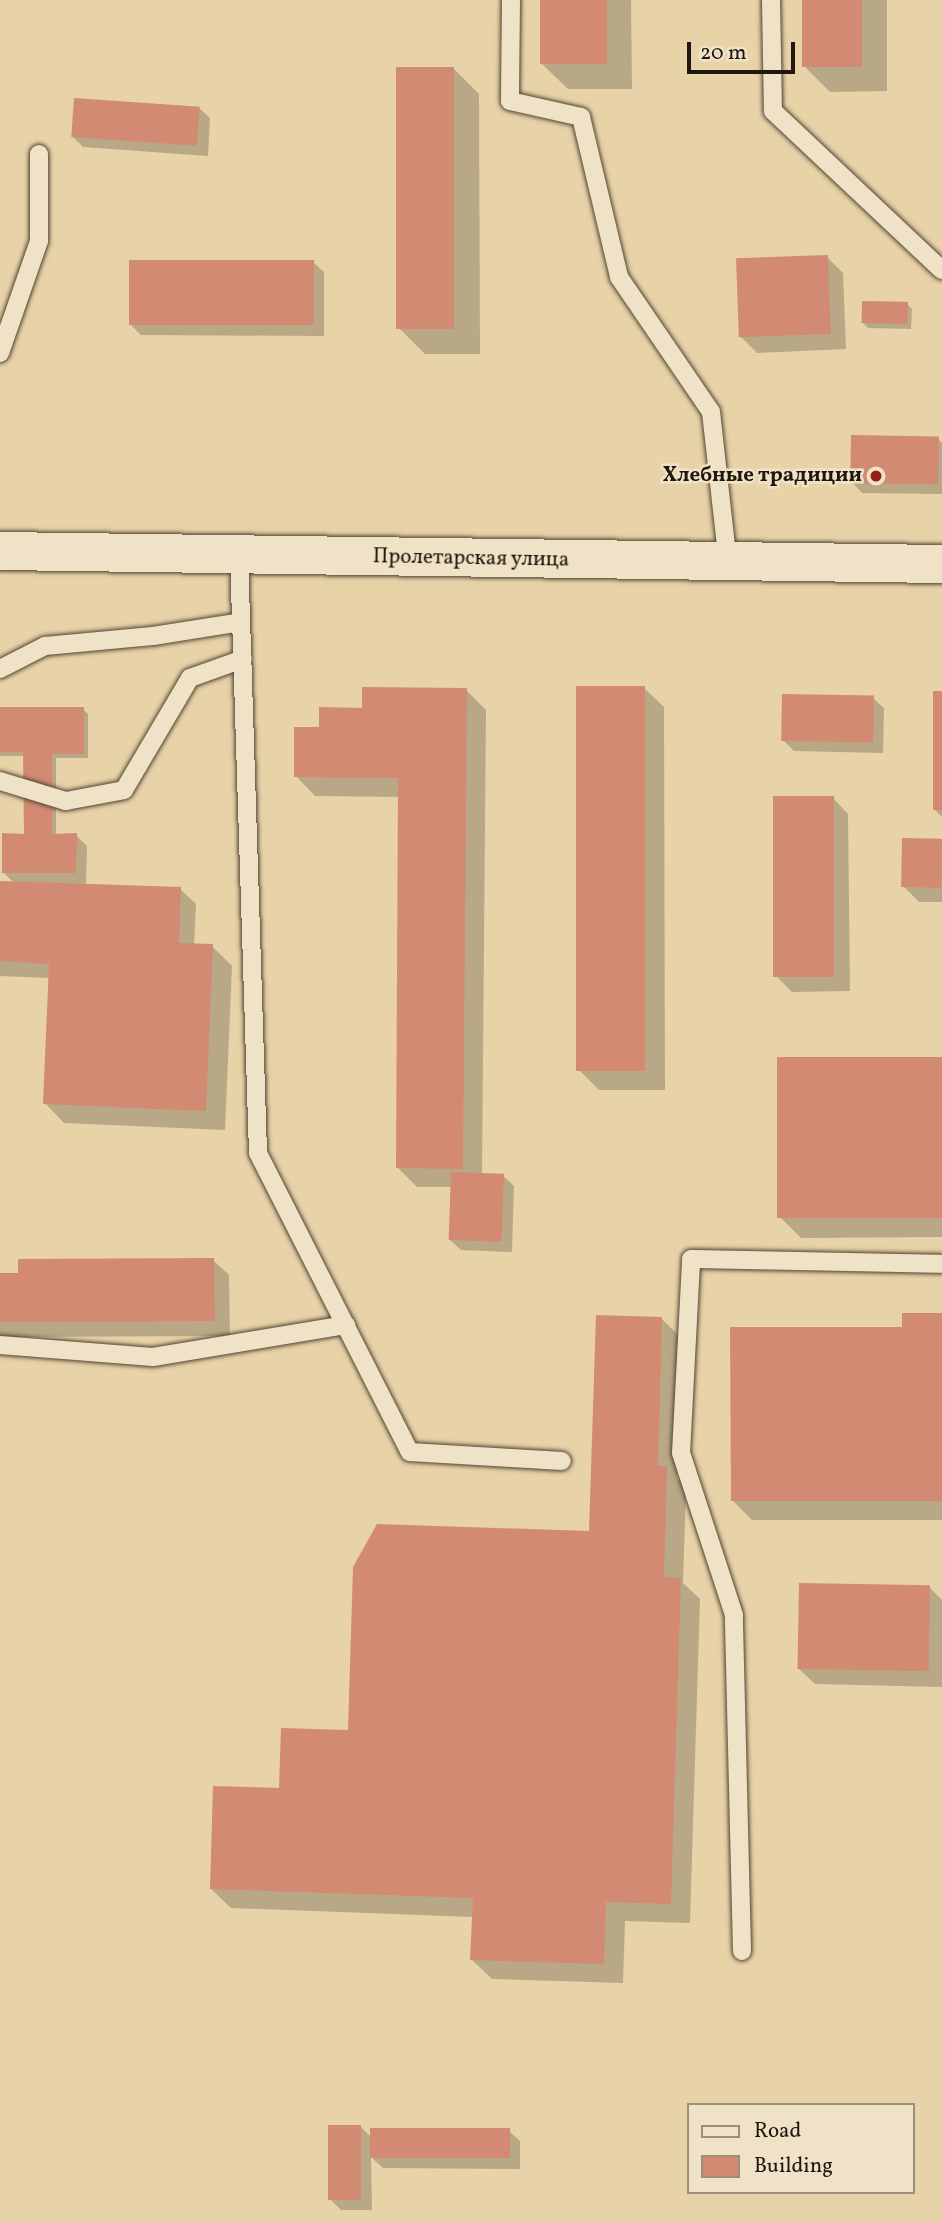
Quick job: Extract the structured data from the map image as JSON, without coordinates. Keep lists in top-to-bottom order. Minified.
{"streets":{"street":["Пролетарская улица"]},"places":["Хлебные традиции"],"legend":["Road","Building"],"scale_bar":"20 m"}
